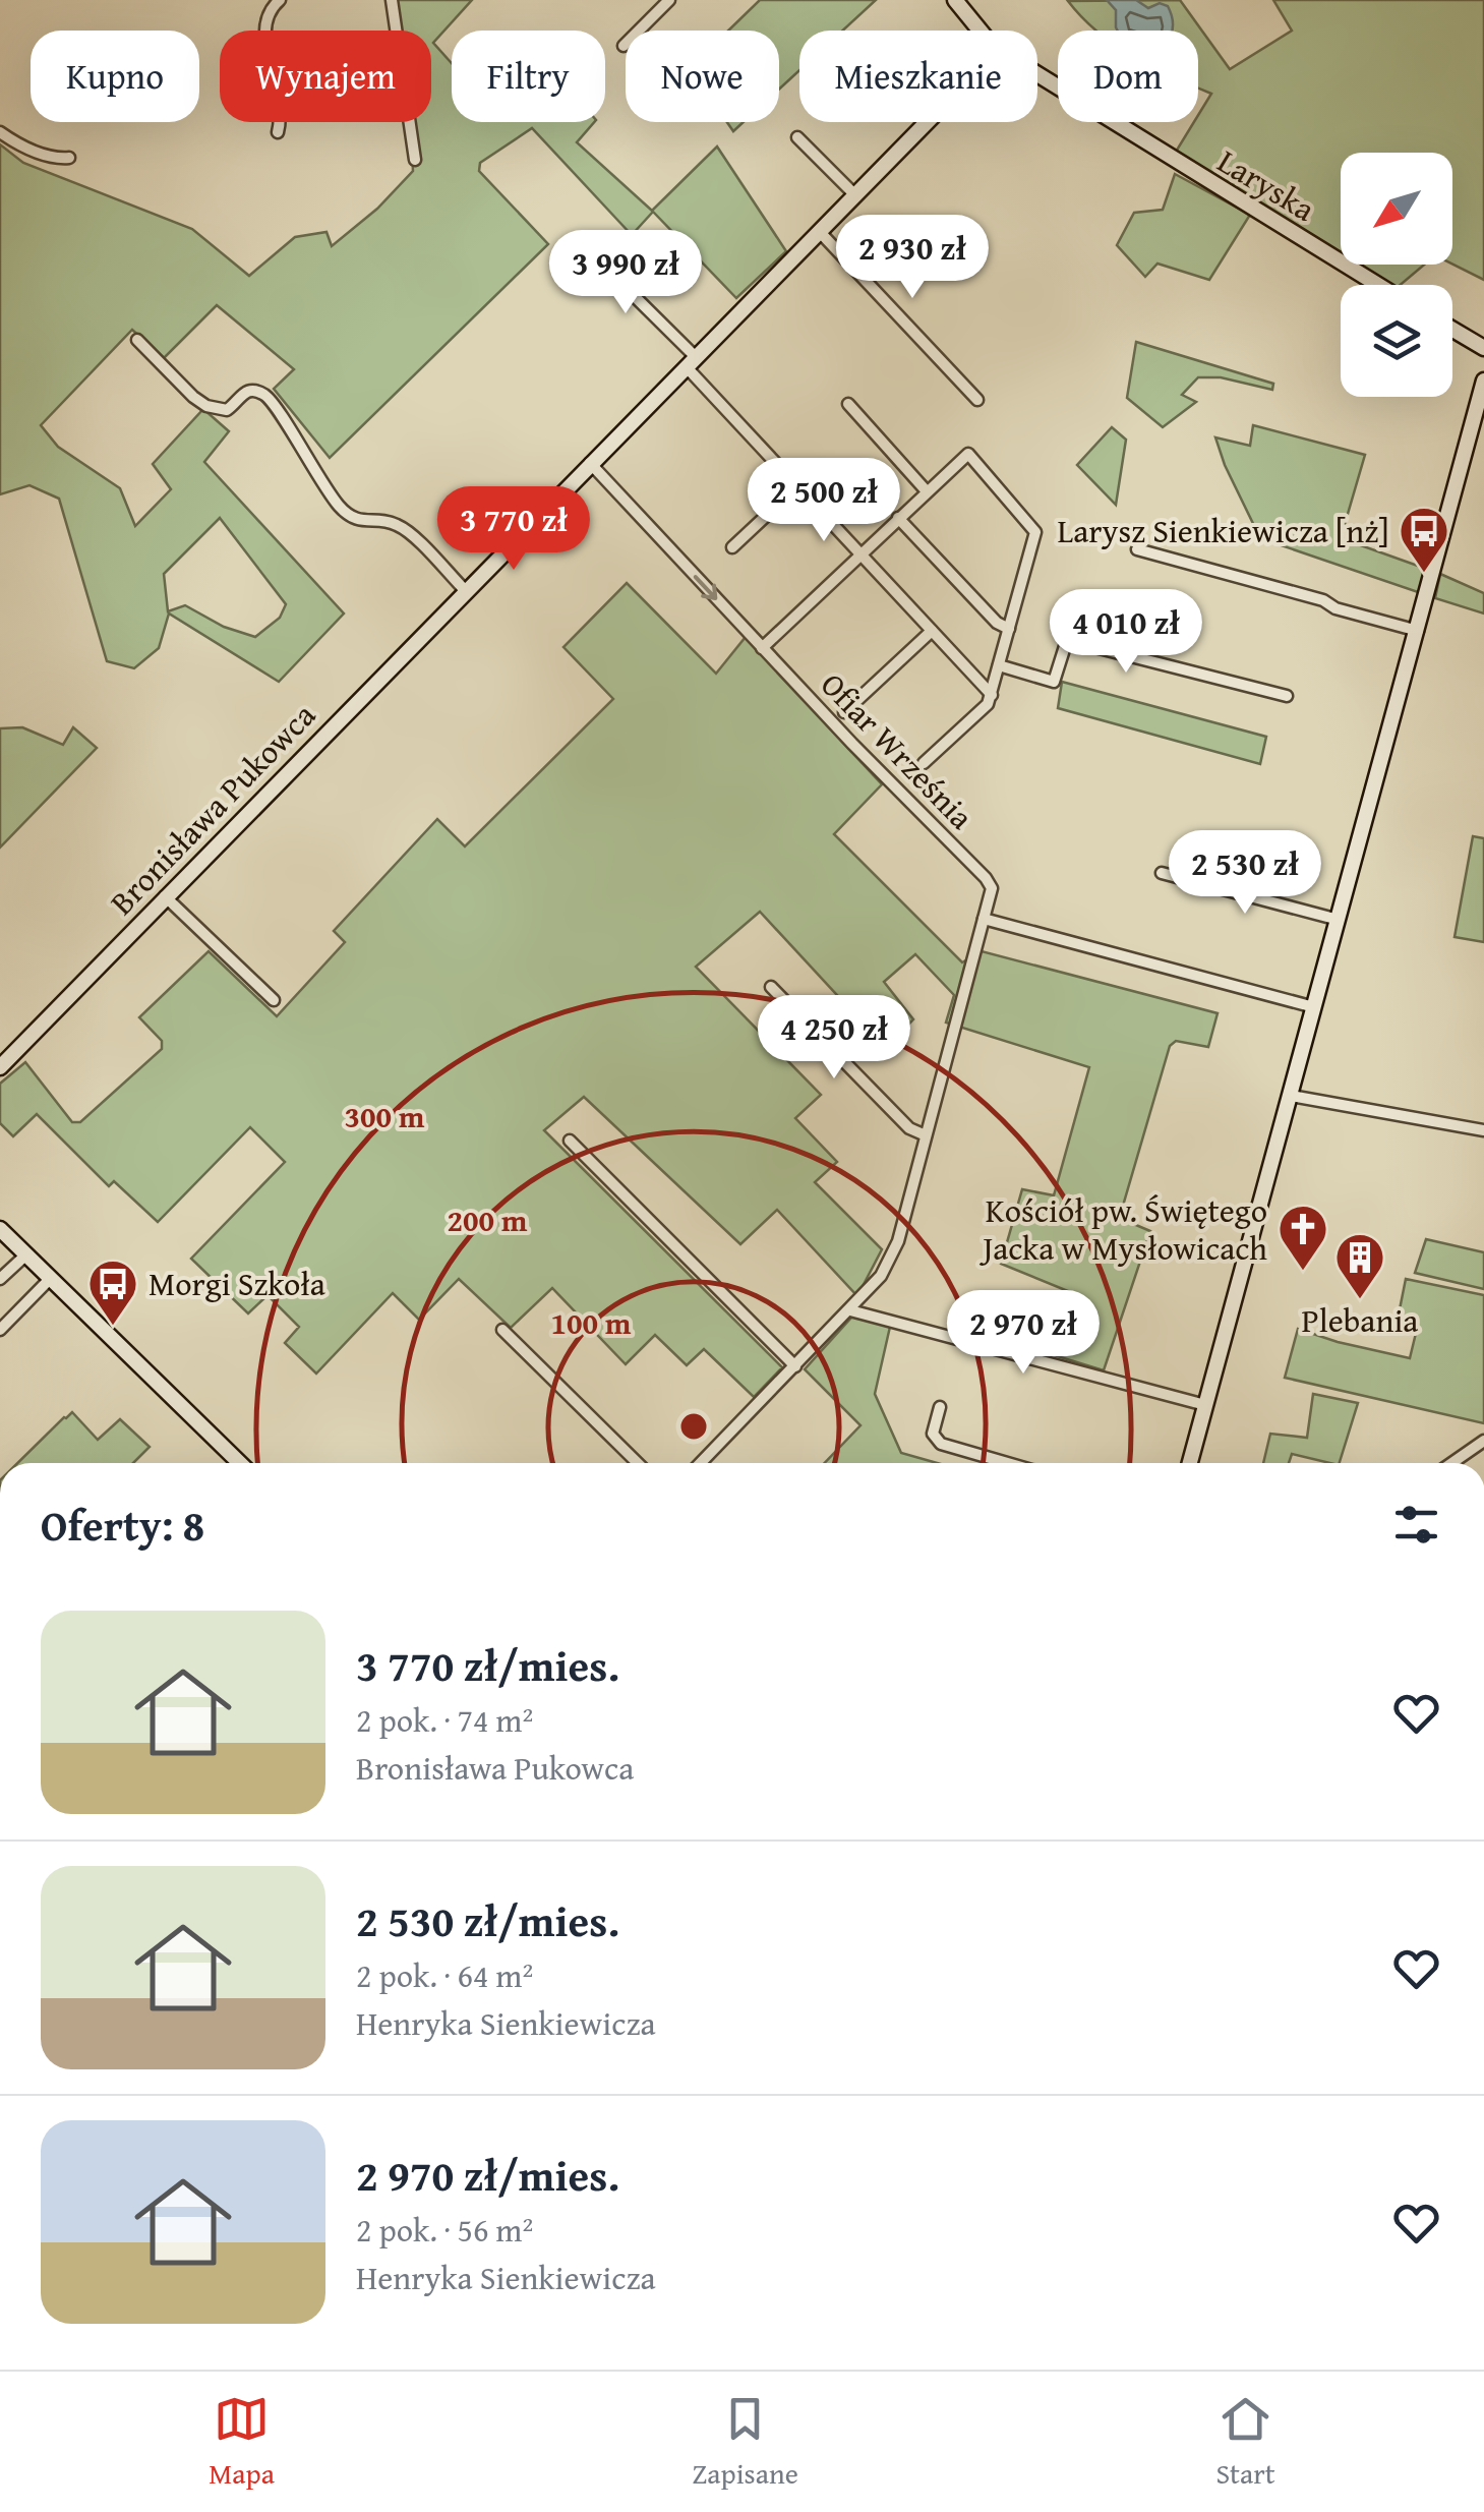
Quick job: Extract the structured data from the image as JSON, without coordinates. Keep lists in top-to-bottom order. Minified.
{"streets":{"street":["Laryska","Ofiar Września","Bronisława Pukowca"]},"crossings":[["Ofiar Września","Bronisława Pukowca"]],"places":{"bus stop":["Larysz Sienkiewicza [nż]","Morgi Szkoła"],"church":["Kościół pw. Świętego Jacka w Mysłowicach"],"building":["Plebania"]},"north":"bottom left","page":{"chip":["Kupno","Wynajem","Filtry","Nowe","Mieszkanie","Dom"],"price":["2 930 zł","3 990 zł","2 500 zł","3 770 zł","4 010 zł","2 530 zł","4 250 zł","2 970 zł"],"heading":"Oferty: 8","list":[{"name":"3 770 zł/mies.","note":"2 pok. · 74 m² · Bronisława Pukowca"},{"name":"2 530 zł/mies.","note":"2 pok. · 64 m² · Henryka Sienkiewicza"},{"name":"2 970 zł/mies.","note":"2 pok. · 56 m² · Henryka Sienkiewicza"}],"tabs":["Mapa","Zapisane","Start"]},"rings":["300 m","200 m","100 m"]}
